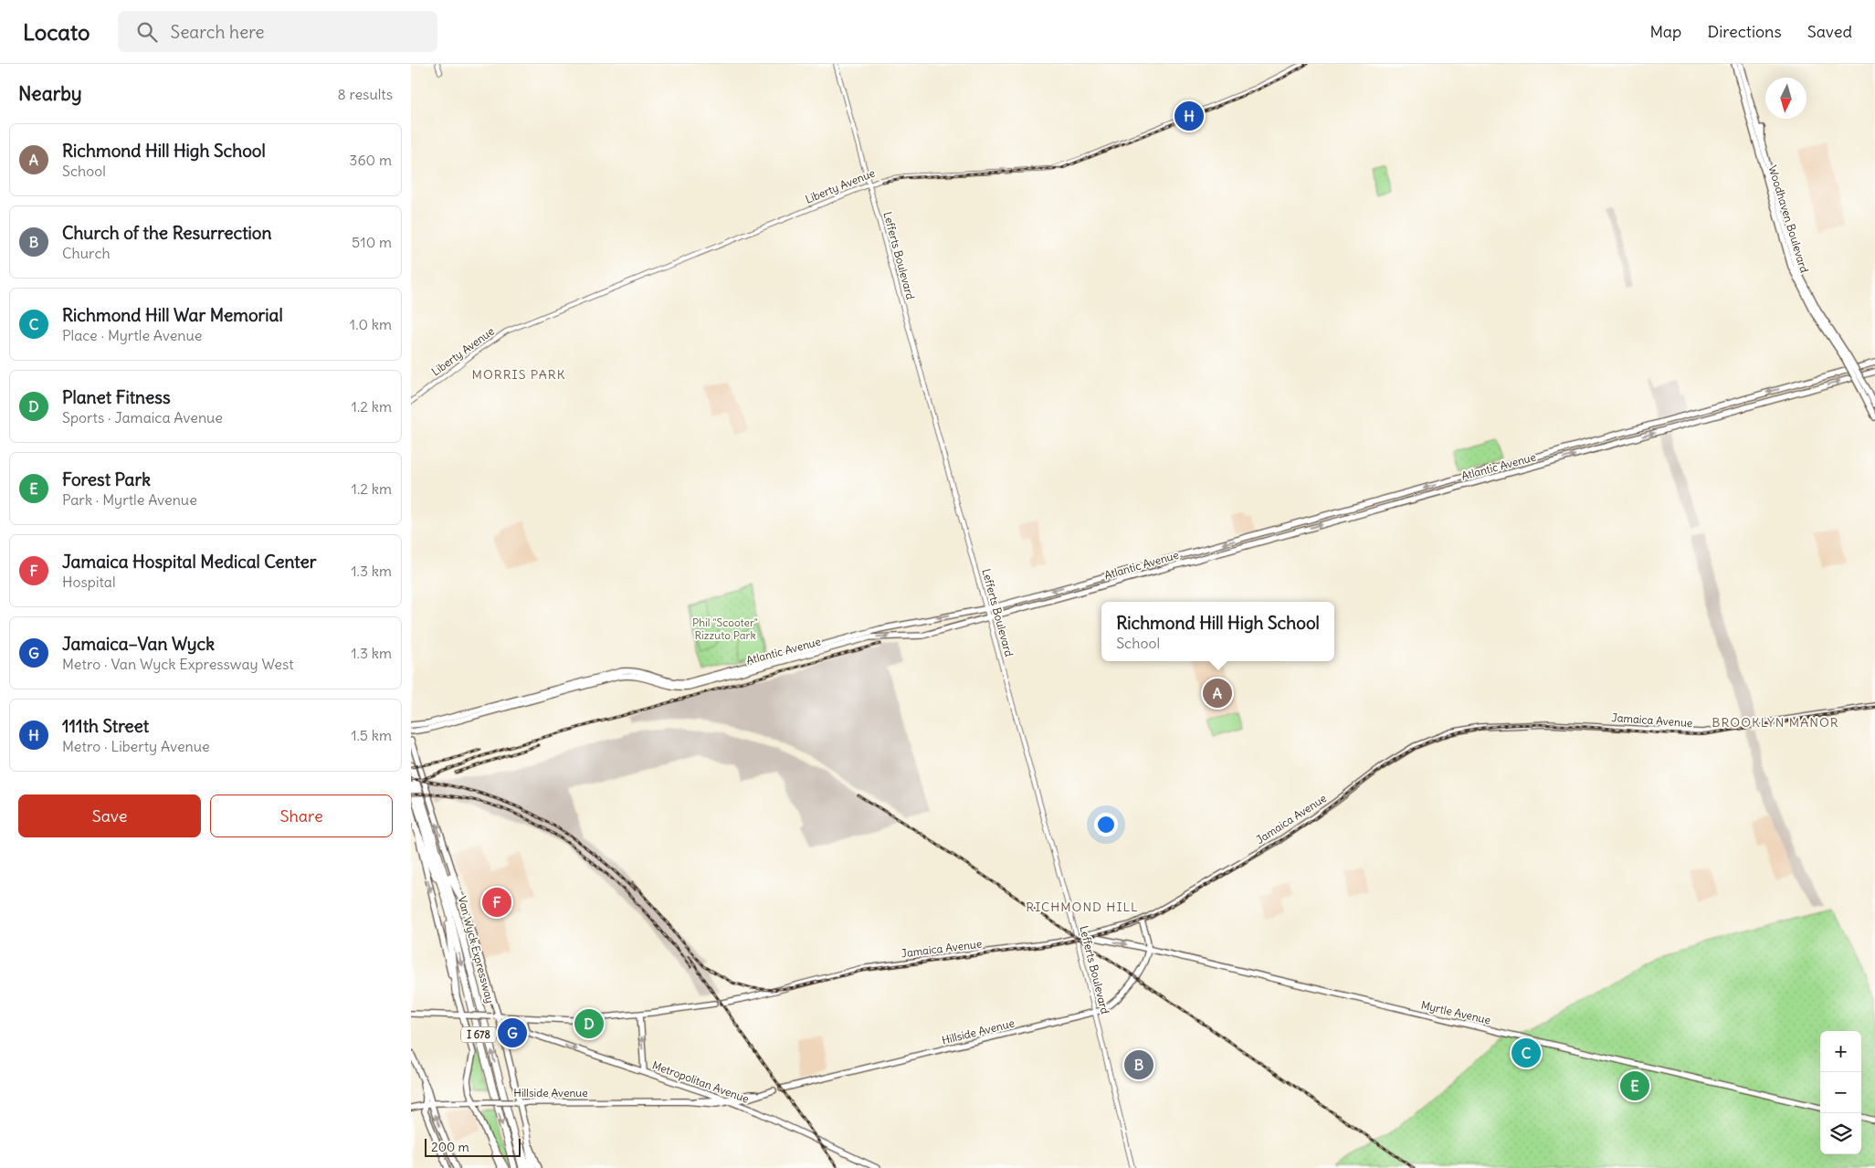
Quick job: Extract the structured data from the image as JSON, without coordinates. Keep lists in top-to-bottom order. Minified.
{"streets":{"highway":["Van Wyck Expressway","I 678"],"main road":["Woodhaven Boulevard","Atlantic Avenue","Jamaica Avenue","Myrtle Avenue","Hillside Avenue","Metropolitan Avenue"],"street":["Liberty Avenue","Lefferts Boulevard"]},"crossings":[["Liberty Avenue","Lefferts Boulevard"],["Lefferts Boulevard","Atlantic Avenue"],["Lefferts Boulevard","Jamaica Avenue"],["Lefferts Boulevard","Hillside Avenue"],["Jamaica Avenue","Myrtle Avenue"],["Myrtle Avenue","Hillside Avenue"],["Hillside Avenue","Metropolitan Avenue"]],"districts":["MORRIS PARK","BROOKLYN MANOR","RICHMOND HILL"],"parks":["Phil \"Scooter\" Rizzuto Park"],"scale_bar":"200 m","north":"bottom","page":{"header":"Locato","search":"Search here","nav":["Map","Directions","Saved"],"heading":["Nearby","8 results"],"pins":["H","A","F","D","G","C","B","E"],"list":[{"mark":"A","name":"Richmond Hill High School","note":"School","value":"360 m"},{"mark":"B","name":"Church of the Resurrection","note":"Church","value":"510 m"},{"mark":"C","name":"Richmond Hill War Memorial","note":"Place · Myrtle Avenue","value":"1.0 km"},{"mark":"D","name":"Planet Fitness","note":"Sports · Jamaica Avenue","value":"1.2 km"},{"mark":"E","name":"Forest Park","note":"Park · Myrtle Avenue","value":"1.2 km"},{"mark":"F","name":"Jamaica Hospital Medical Center","note":"Hospital","value":"1.3 km"},{"mark":"G","name":"Jamaica–Van Wyck","note":"Metro · Van Wyck Expressway West","value":"1.3 km"},{"mark":"H","name":"111th Street","note":"Metro · Liberty Avenue","value":"1.5 km"}],"popup":["Richmond Hill High School","School"],"buttons":["Save","Share"],"map_buttons":["+","−"],"scale":"200 m"}}
